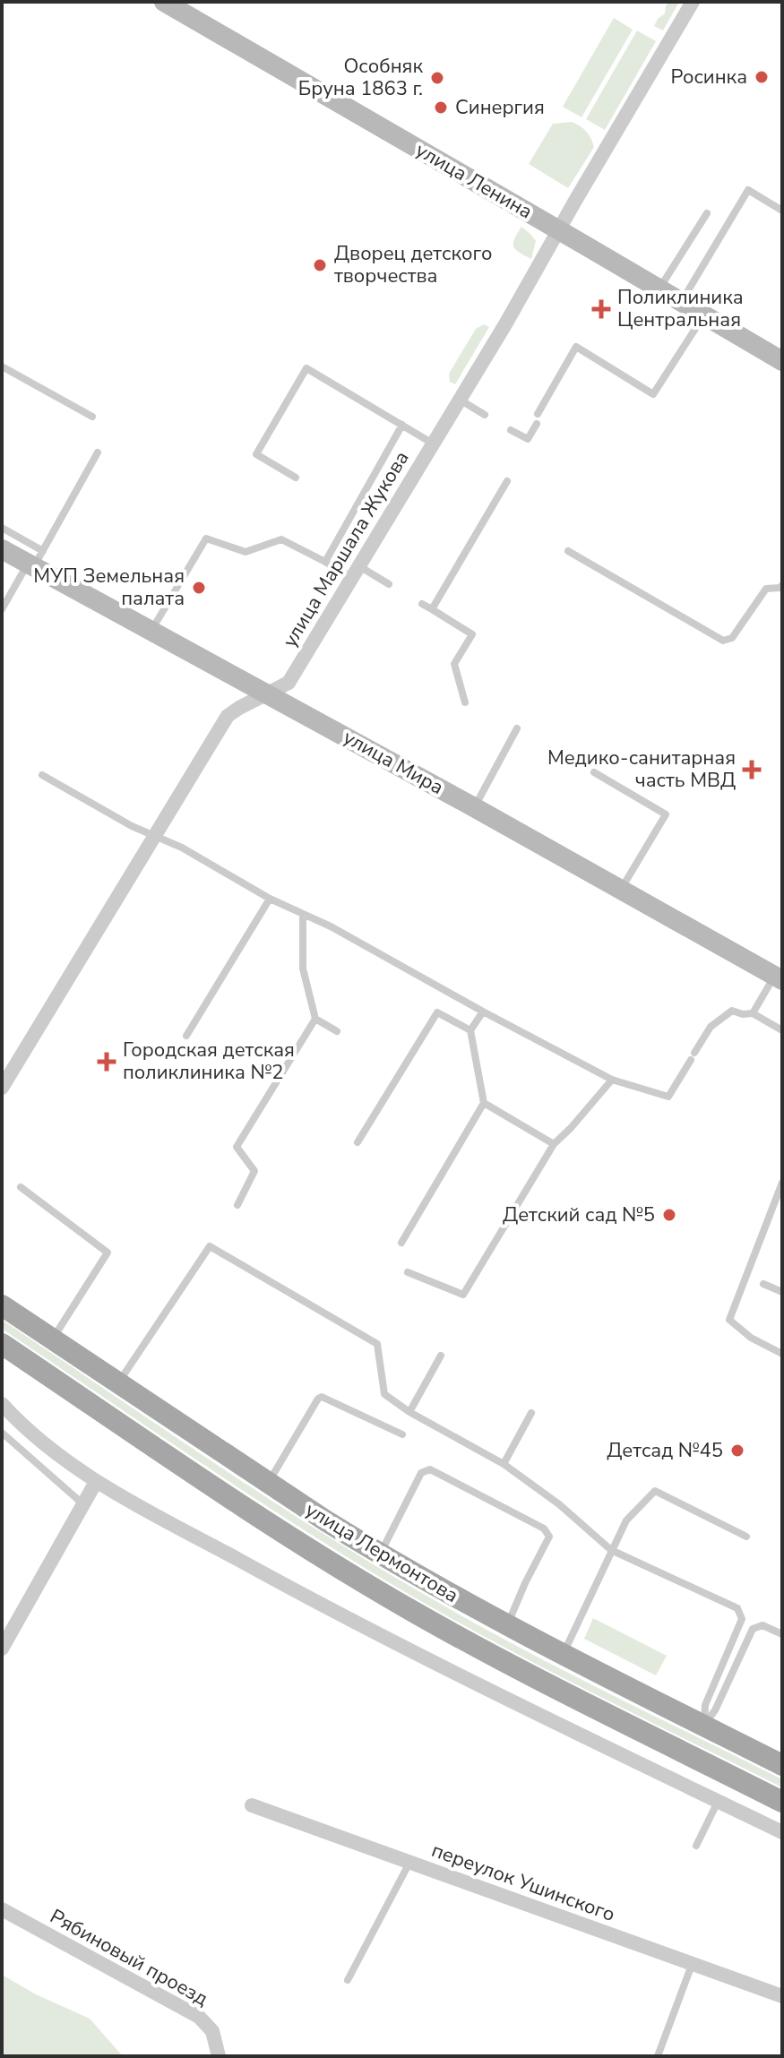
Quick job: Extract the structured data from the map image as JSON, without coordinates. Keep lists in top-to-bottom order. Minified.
{"streets":{"main road":["улица Ленина","улица Мира","улица Лермонтова"],"street":["улица Маршала Жукова","переулок Ушинского","Рябиновый проезд"]},"crossings":[["улица Ленина","улица Маршала Жукова"],["улица Маршала Жукова","улица Мира"]],"places":{"other":["Росинка","Особняк Бруна 1863 г.","Синергия","Дворец детского творчества","МУП Земельная палата","Детский сад №5","Детсад №45"],"health":["Поликлиника Центральная","Медико-санитарная часть МВД","Городская детская поликлиника №2"]}}
